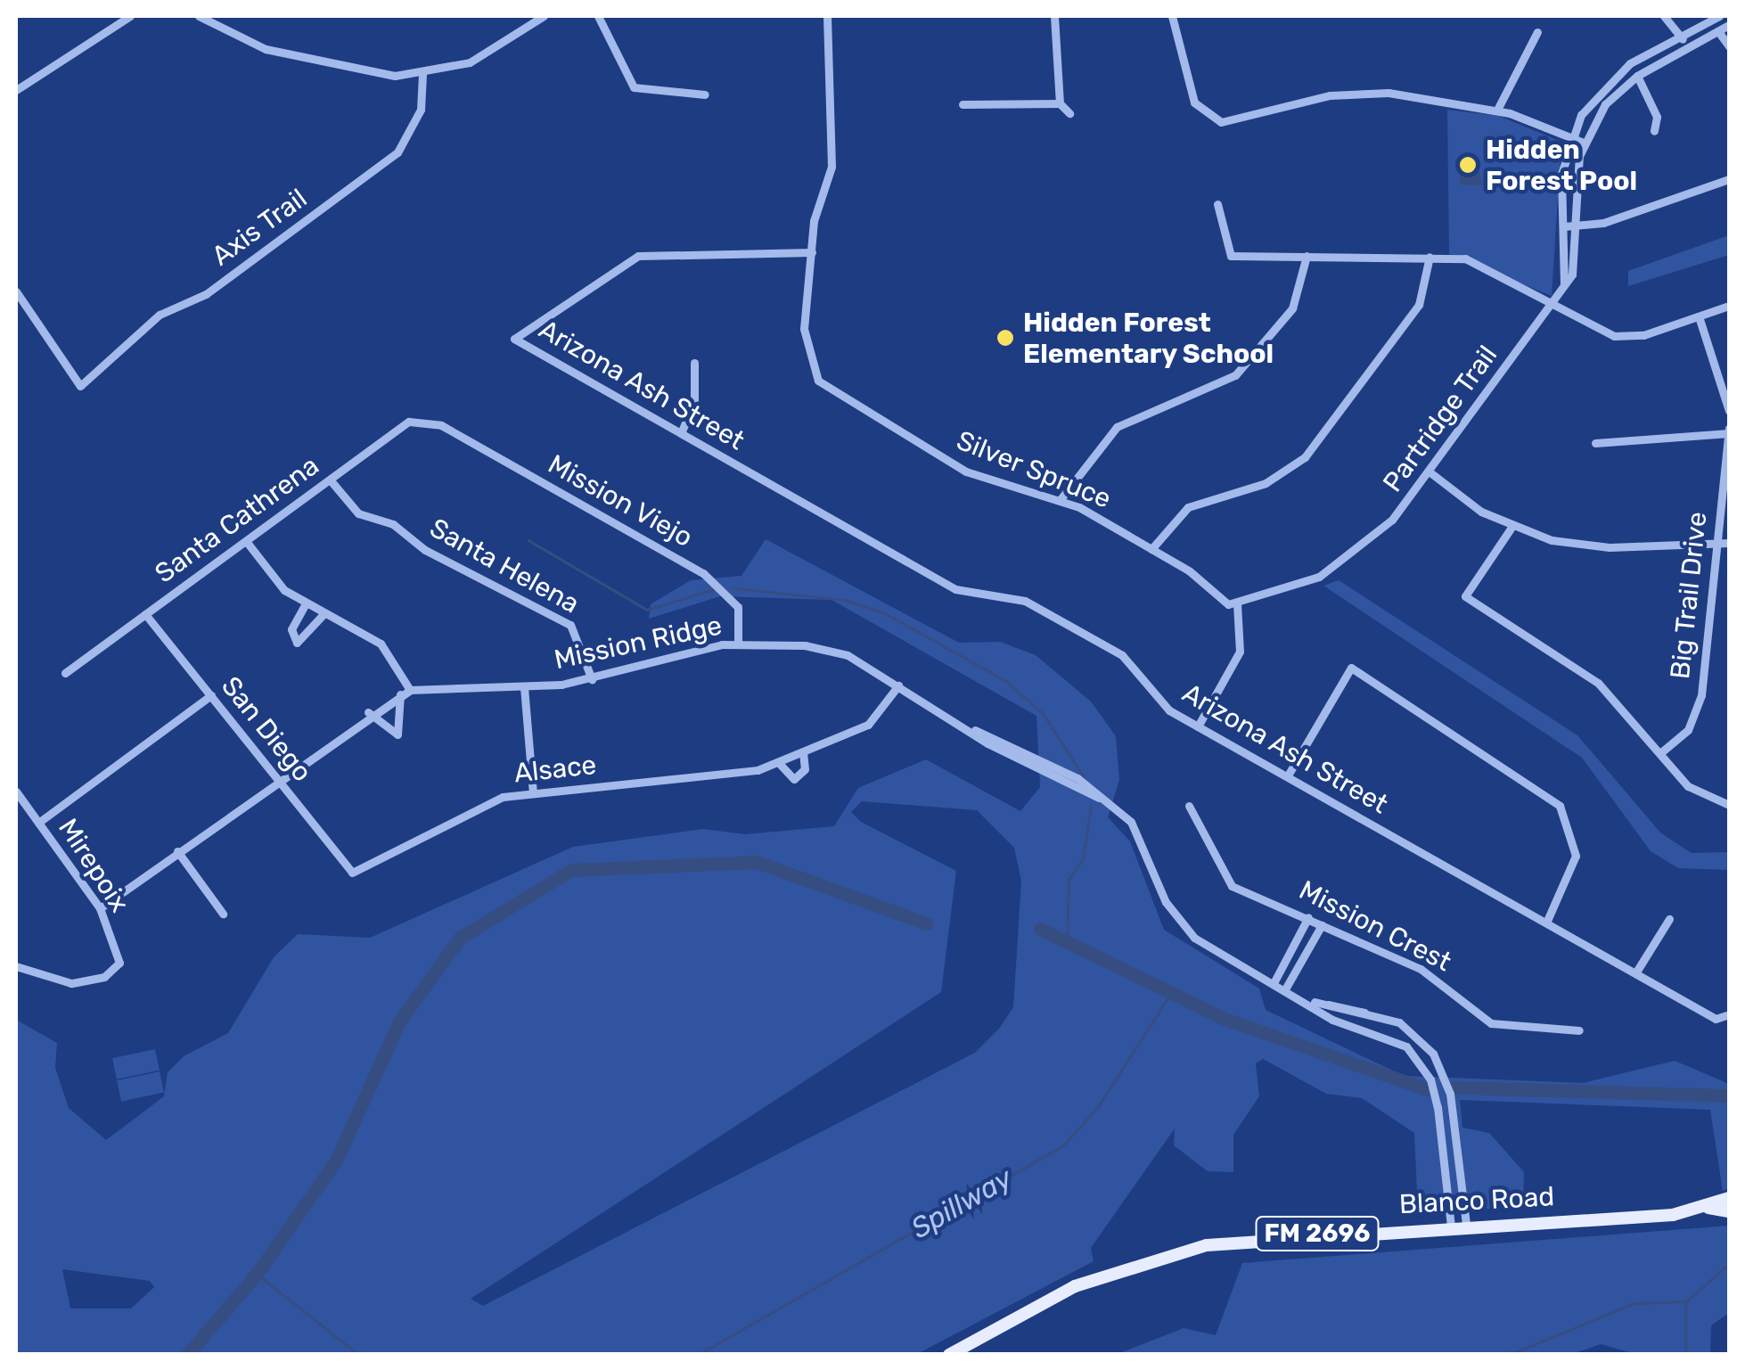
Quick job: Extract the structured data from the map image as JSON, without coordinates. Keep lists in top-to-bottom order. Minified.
{"streets":{"main road":["Blanco Road","FM 2696"],"street":["Axis Trail","Arizona Ash Street","Partridge Trail","Silver Spruce","Mission Viejo","Santa Cathrena","Santa Helena","Big Trail Drive","Mission Ridge","San Diego","Alsace","Mirepoix","Mission Crest"]},"crossings":[["Arizona Ash Street","Silver Spruce"],["Partridge Trail","Silver Spruce"],["Mission Viejo","Santa Cathrena"],["Mission Viejo","Mission Ridge"],["Santa Cathrena","Santa Helena"],["Santa Cathrena","San Diego"],["Santa Helena","Mission Ridge"],["Mission Ridge","San Diego"],["Mission Ridge","Alsace"],["Mission Ridge","Mirepoix"],["Mission Ridge","Blanco Road"],["San Diego","Alsace"]],"water":["Spillway"],"places":["Hidden Forest Pool","Hidden Forest Elementary School"]}
